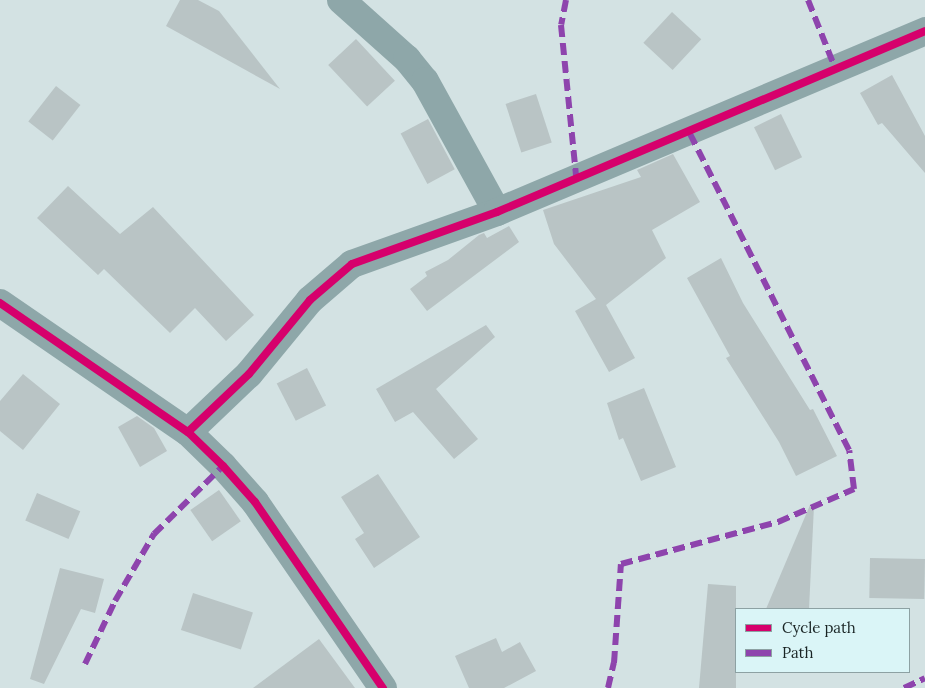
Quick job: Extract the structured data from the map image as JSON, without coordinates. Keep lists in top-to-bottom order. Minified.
{"legend":["Cycle path","Path"]}
